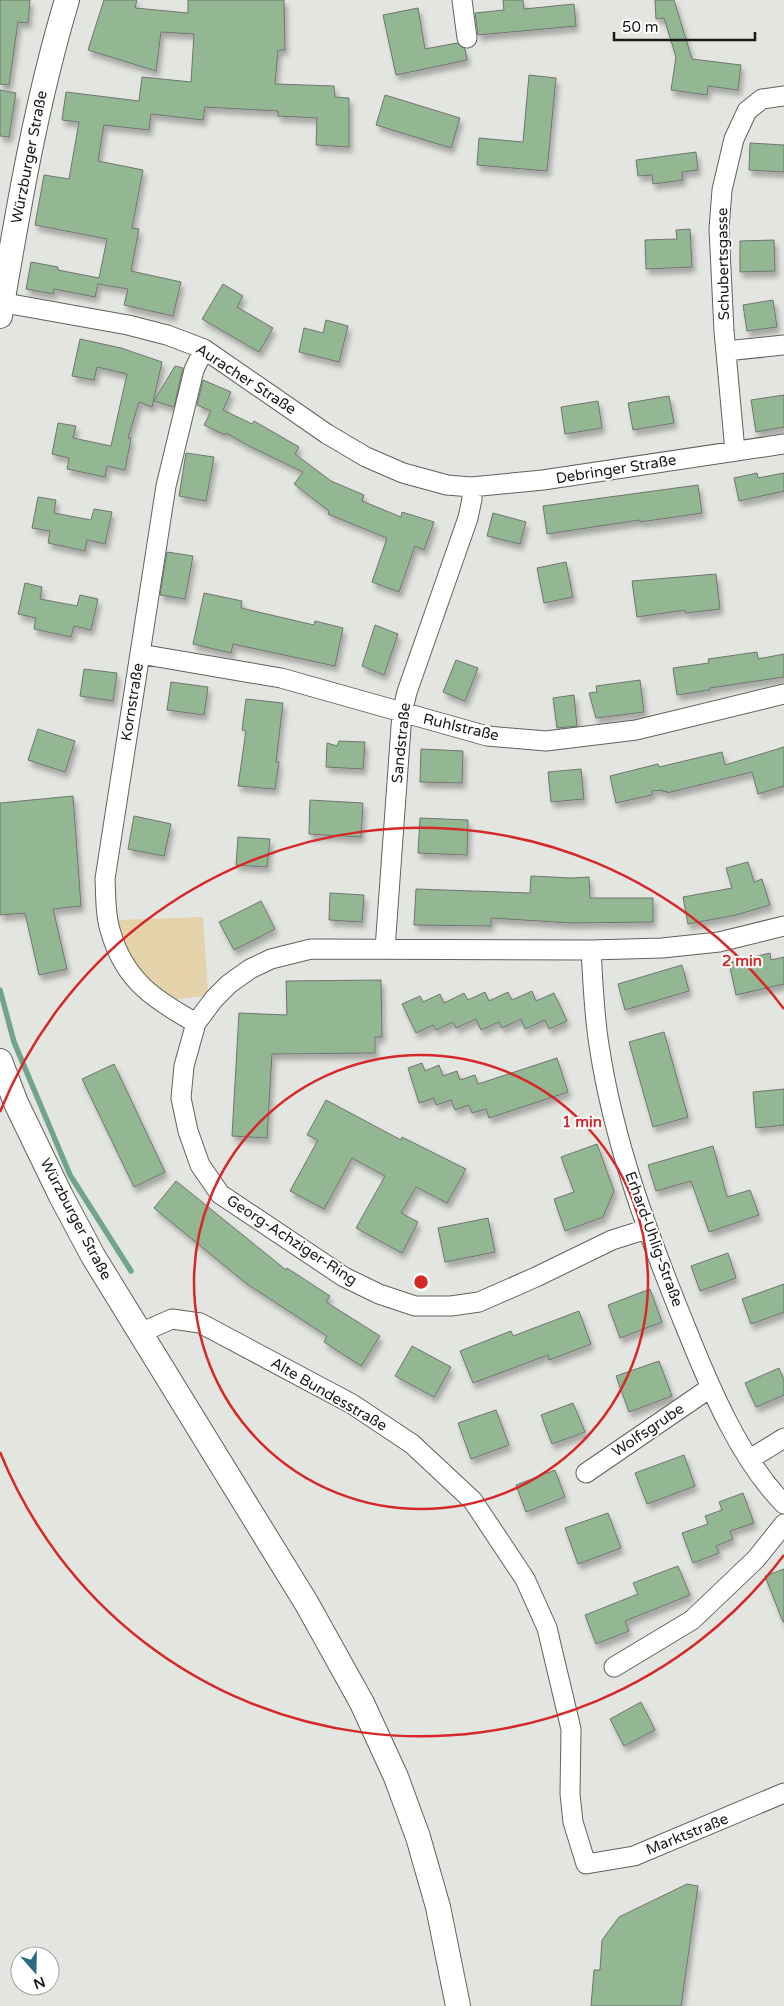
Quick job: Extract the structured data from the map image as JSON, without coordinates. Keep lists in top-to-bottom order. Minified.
{"streets":{"main road":["Würzburger Straße"],"street":["Schubertsgasse","Auracher Straße","Debringer Straße","Kornstraße","Ruhlstraße","Sandstraße","Erhard-Uhlig-Straße","Georg-Achziger-Ring","Alte Bundesstraße","Wolfsgrube","Marktstraße"]},"crossings":[["Würzburger Straße","Auracher Straße"],["Würzburger Straße","Alte Bundesstraße"],["Schubertsgasse","Debringer Straße"],["Auracher Straße","Debringer Straße"],["Auracher Straße","Kornstraße"],["Debringer Straße","Sandstraße"],["Kornstraße","Ruhlstraße"],["Kornstraße","Georg-Achziger-Ring"],["Ruhlstraße","Sandstraße"],["Sandstraße","Georg-Achziger-Ring"],["Erhard-Uhlig-Straße","Georg-Achziger-Ring"],["Erhard-Uhlig-Straße","Wolfsgrube"],["Alte Bundesstraße","Marktstraße"]],"scale_bar":"50 m","north":"bottom","rings":["2 min","1 min"]}
